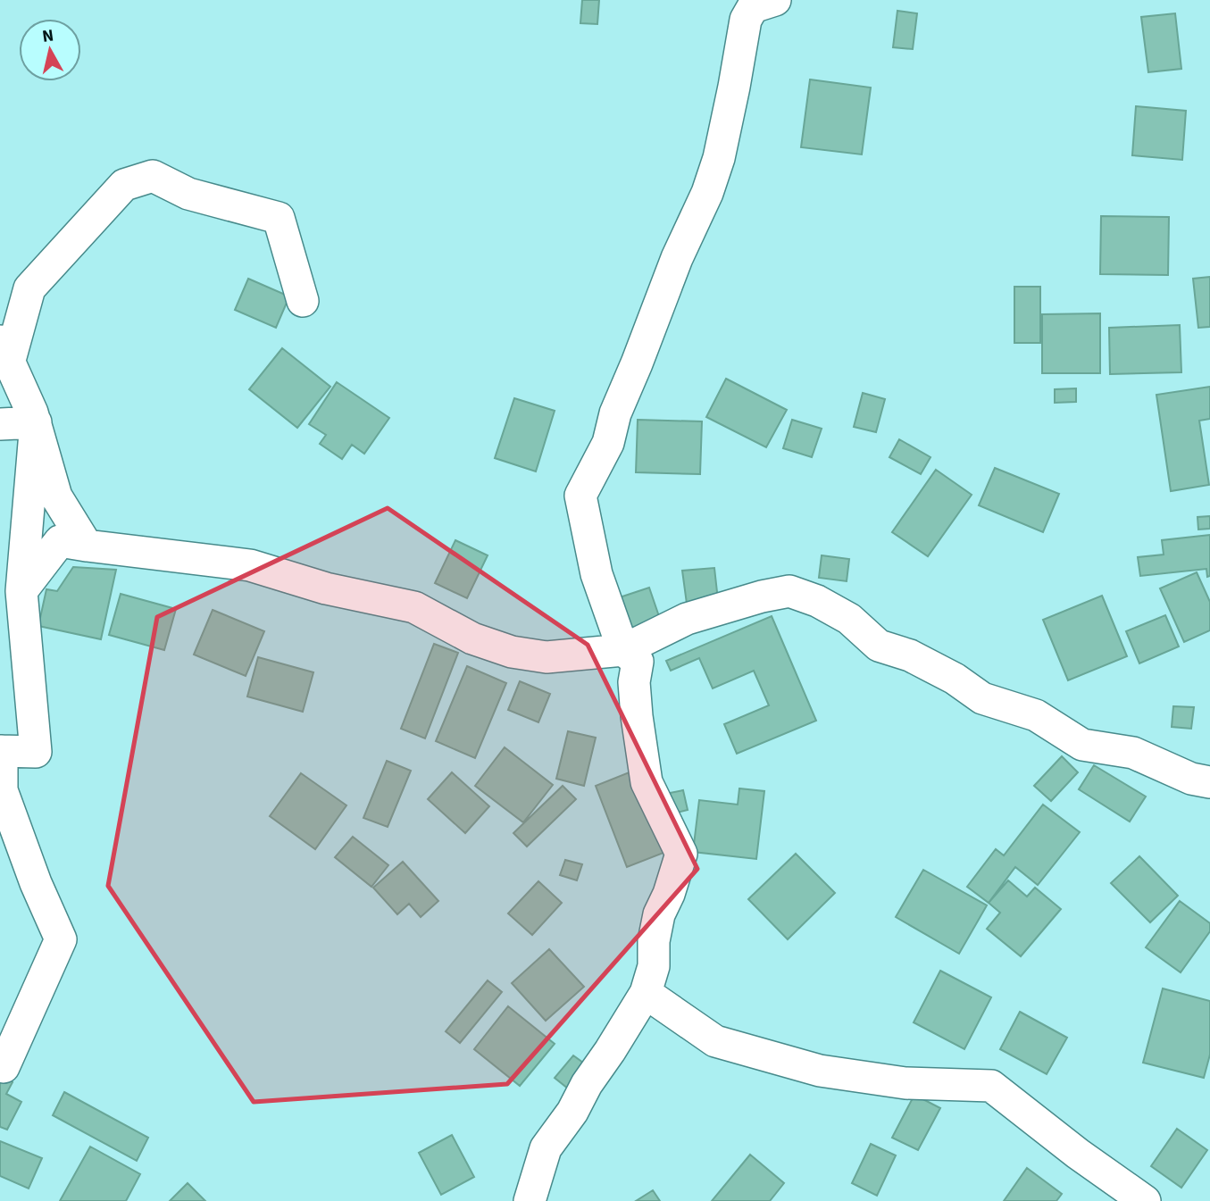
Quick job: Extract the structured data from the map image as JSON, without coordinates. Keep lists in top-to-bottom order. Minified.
{"north":"top"}
